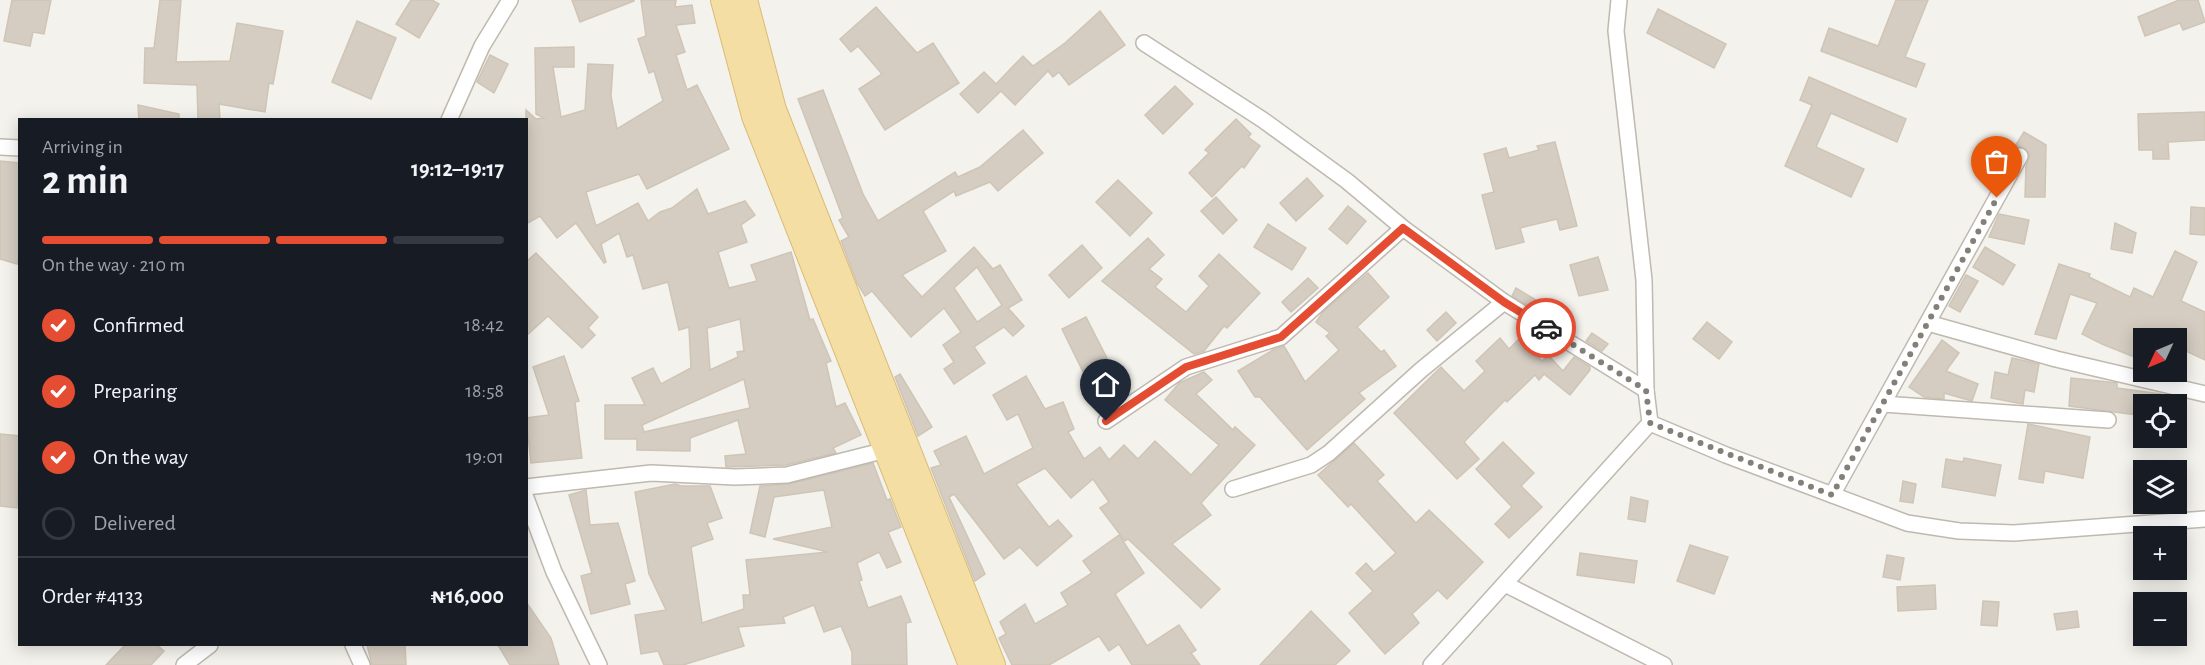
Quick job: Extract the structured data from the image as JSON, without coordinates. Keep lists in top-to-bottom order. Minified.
{"north":"bottom left","page":{"heading":["2 min","Arriving in","19:12–19:17"],"panel":["Order #4133","₦16,000"],"bar":"On the way · 210 m","list":[["Confirmed","18:42"],["Preparing","18:58"],["On the way","19:01"],"Delivered"],"map_buttons":["+","−"]}}
